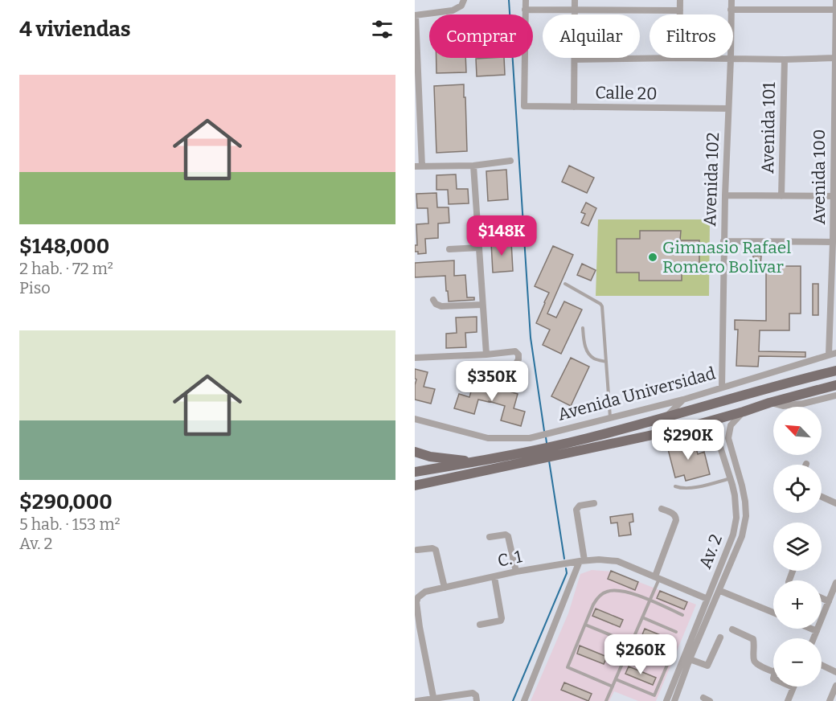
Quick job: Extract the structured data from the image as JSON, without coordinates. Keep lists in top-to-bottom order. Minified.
{"streets":{"main road":["Avenida Universidad"],"street":["Calle 20","Avenida 101","Avenida 100","Avenida 102","Av. 2","C. 1"]},"crossings":[["Calle 20","Avenida 102"],["Avenida 100","Avenida Universidad"],["Avenida 102","Avenida Universidad"],["Av. 2","C. 1"]],"places":["Gimnasio Rafael Romero Bolivar"],"north":"top left","page":{"heading":"4 viviendas","chip":["Comprar","Alquilar","Filtros"],"list":[{"name":"$148,000","note":"2 hab. · 72 m² · Piso"},{"name":"$290,000","note":"5 hab. · 153 m² · Av. 2"}],"price":["$148K","$350K","$290K","$260K"],"map_buttons":["+","−"]}}
